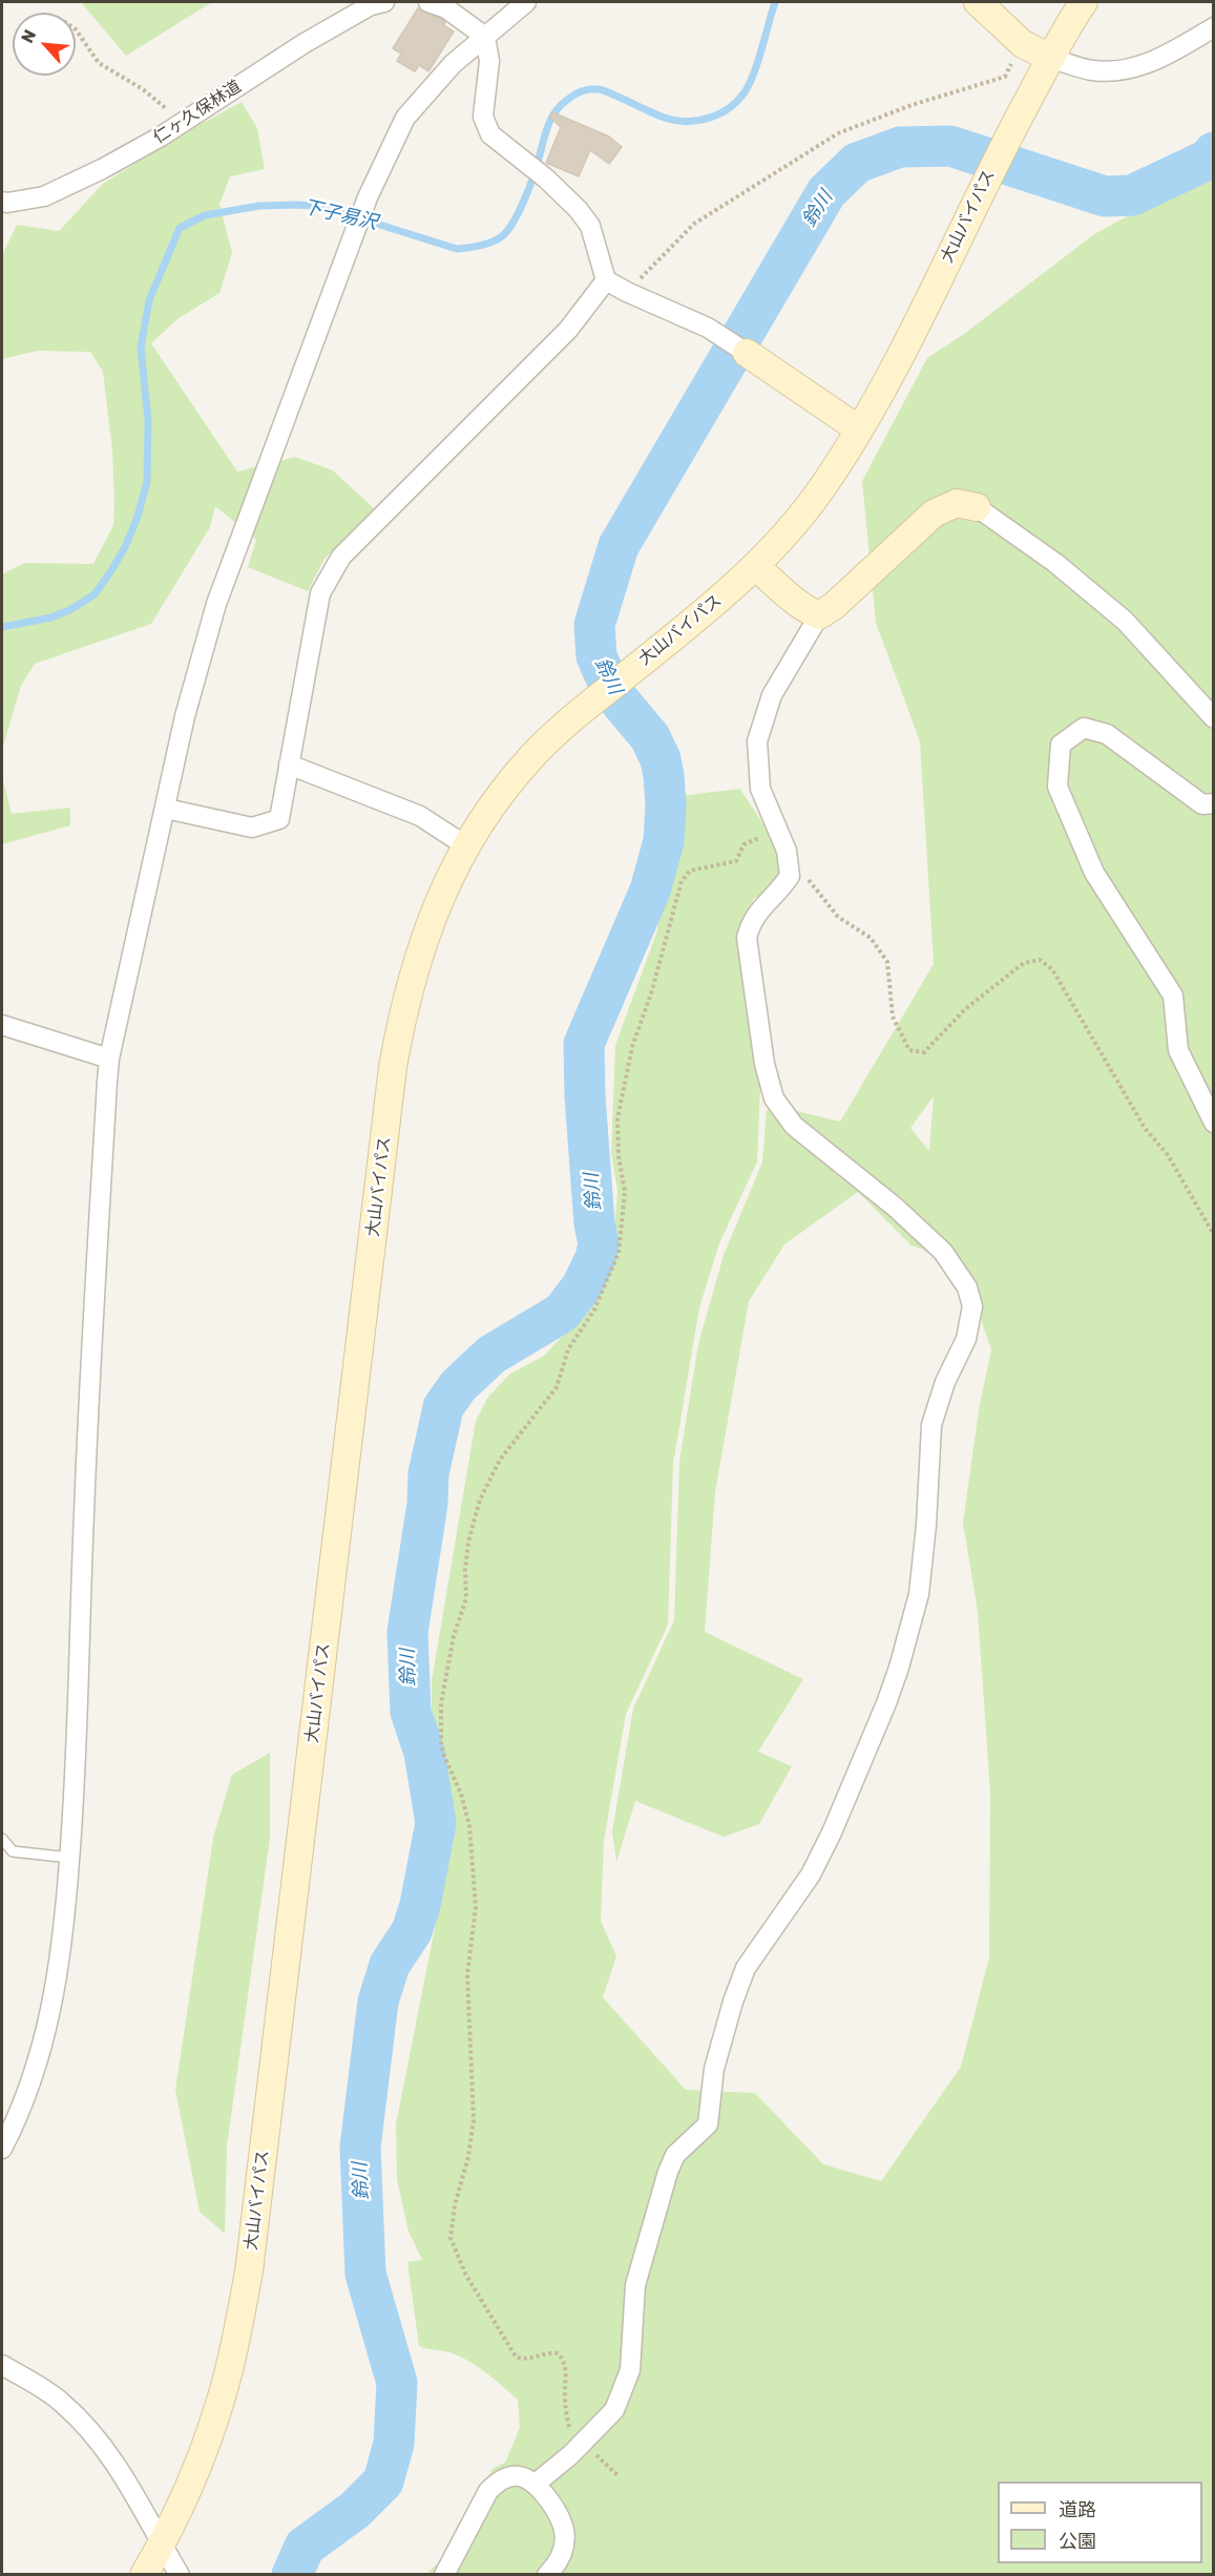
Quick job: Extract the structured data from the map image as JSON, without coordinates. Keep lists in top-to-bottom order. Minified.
{"streets":{"main road":["大山バイパス"],"street":["仁ヶ久保林道"]},"water":["鈴川","下子易沢"],"legend":["道路","公園"],"north":"top left"}
